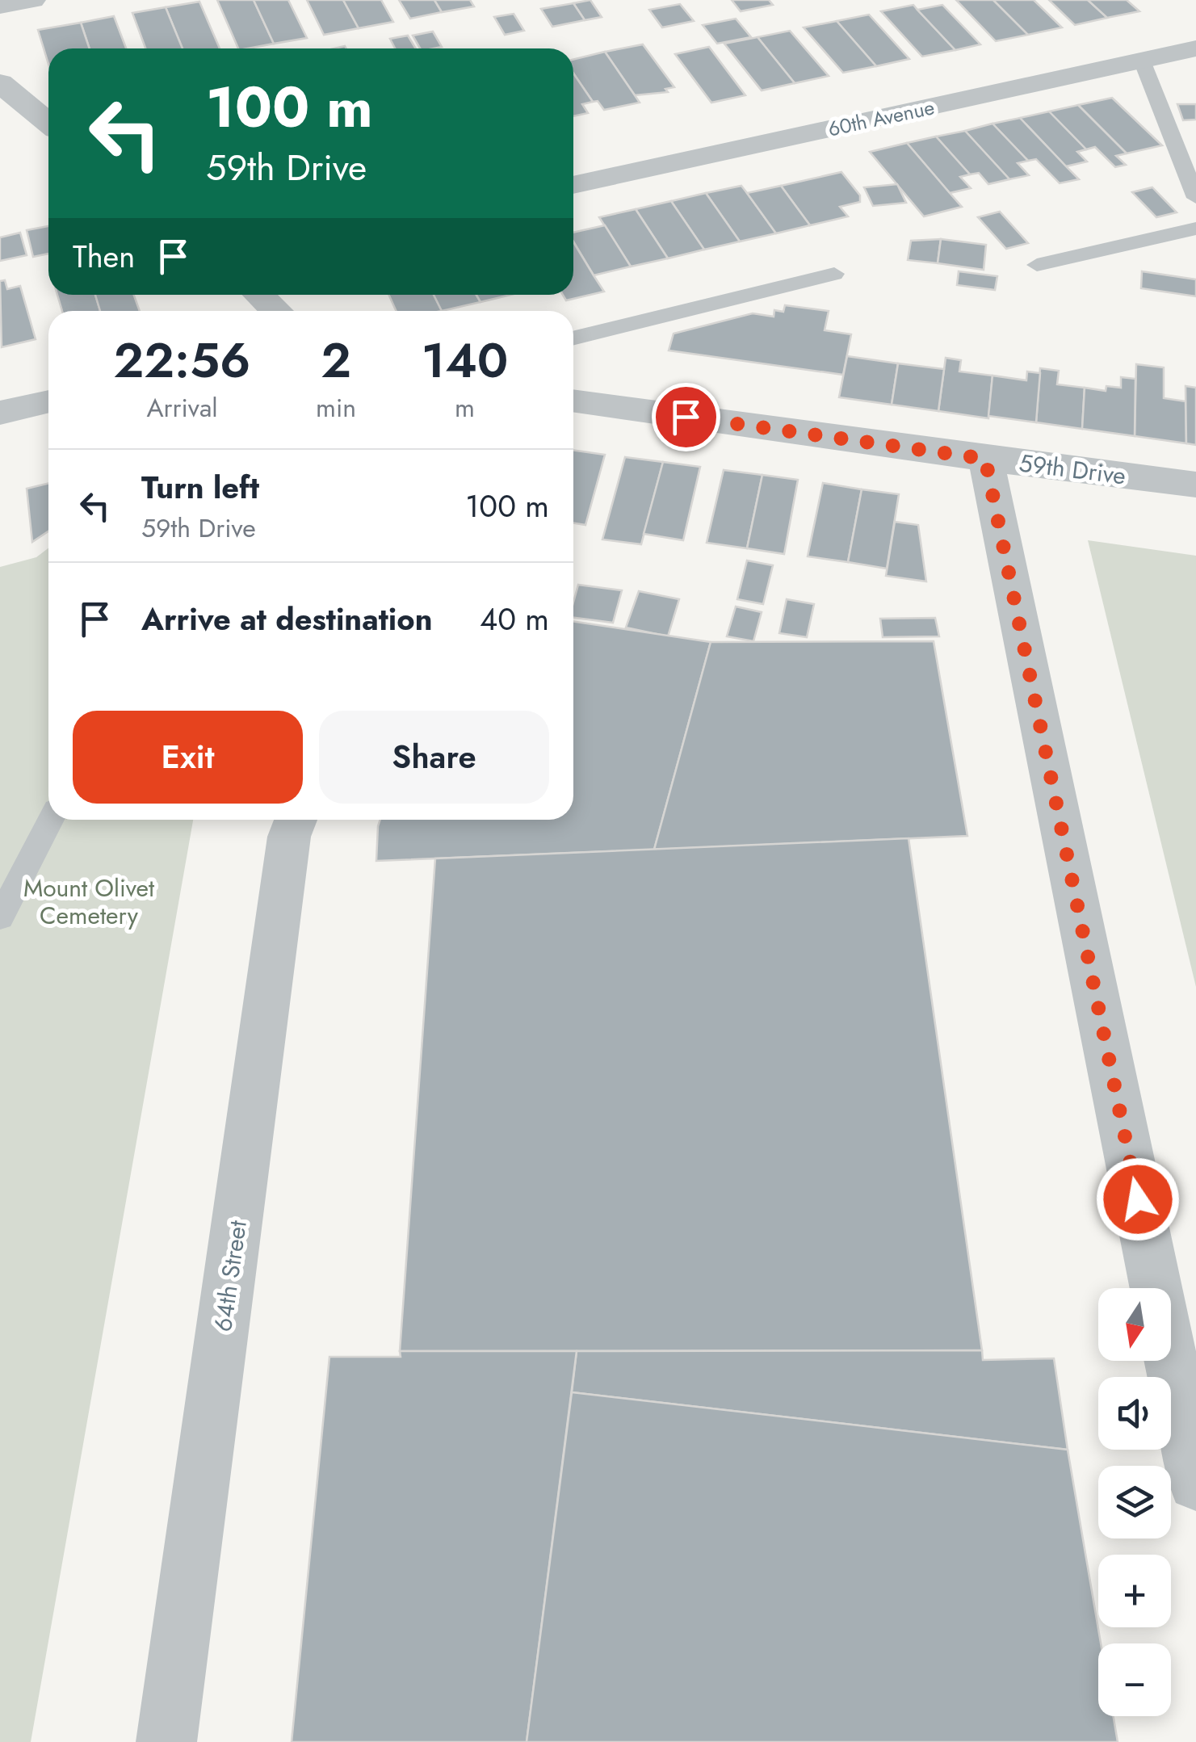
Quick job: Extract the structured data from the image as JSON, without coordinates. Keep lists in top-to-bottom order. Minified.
{"streets":{"street":["60th Avenue","59th Drive","64th Street"]},"parks":["Mount Olivet Cemetery"],"north":"bottom","page":{"turn":["100 m","59th Drive"],"then":"Then","eta":["22:56","Arrival","2","min","140","m"],"list":[{"name":"Turn left","note":"59th Drive","value":"100 m"},{"name":"Arrive at destination","value":"40 m"}],"buttons":["Exit","Share"],"map_buttons":["+","−"]}}
